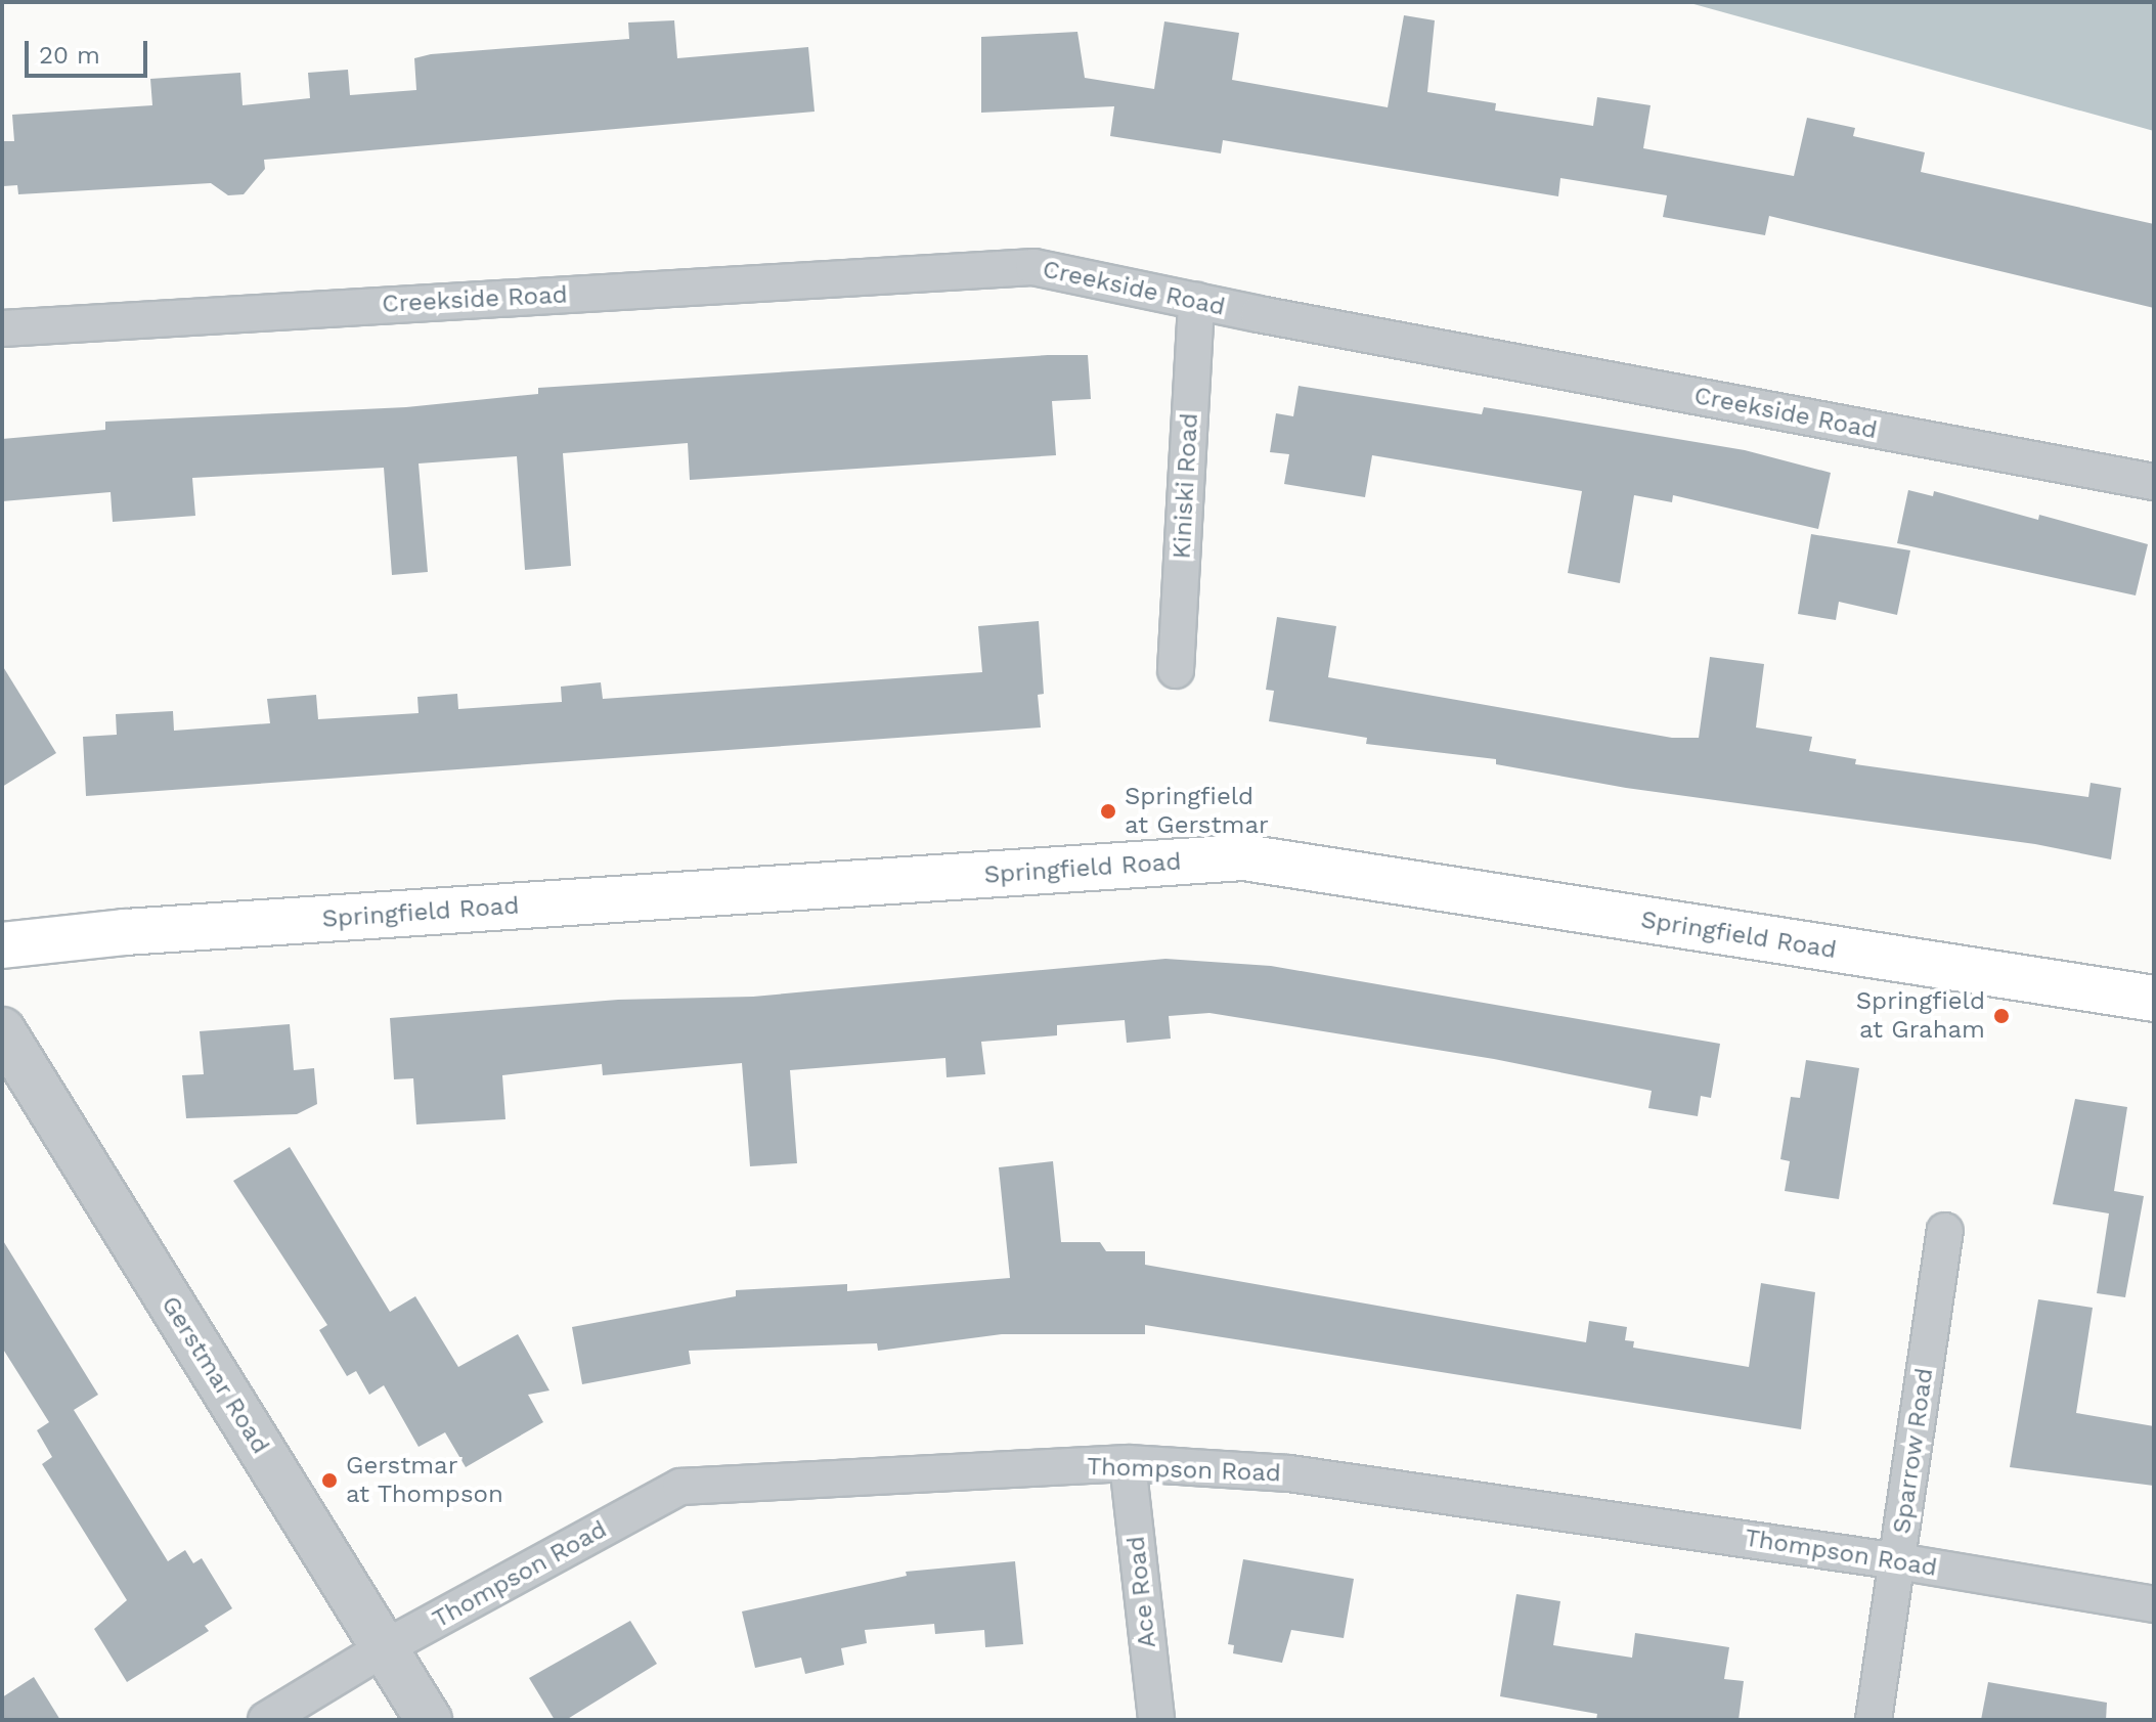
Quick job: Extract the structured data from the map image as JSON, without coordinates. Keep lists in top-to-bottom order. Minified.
{"streets":{"main road":["Springfield Road"],"street":["Creekside Road","Kiniski Road","Gerstmar Road","Sparrow Road","Thompson Road","Ace Road"]},"crossings":[["Creekside Road","Kiniski Road"],["Gerstmar Road","Thompson Road"],["Sparrow Road","Thompson Road"],["Thompson Road","Ace Road"]],"places":["Springfield at Gerstmar","Springfield at Graham","Gerstmar at Thompson"],"scale_bar":"20 m"}
